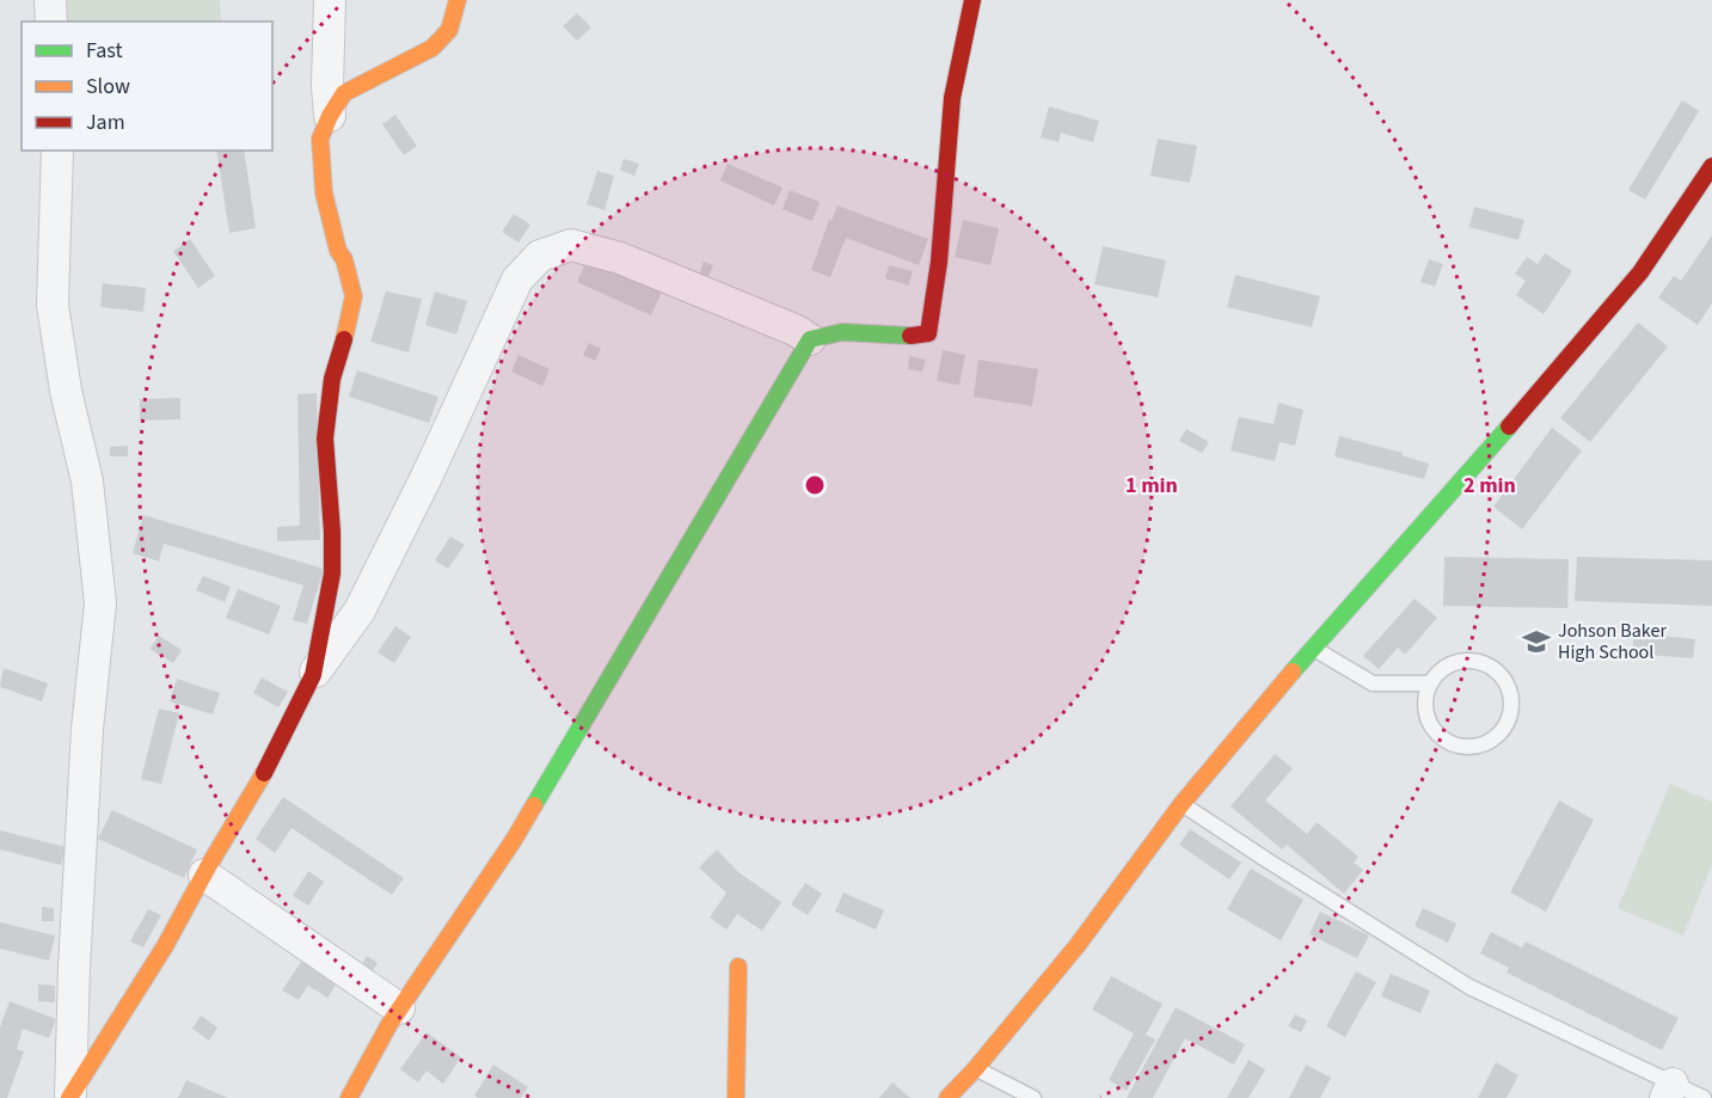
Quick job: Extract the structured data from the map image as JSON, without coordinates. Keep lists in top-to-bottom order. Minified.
{"places":{"school or university":["Johson Baker High School"]},"legend":["Fast","Slow","Jam"],"rings":["1 min","2 min"]}
